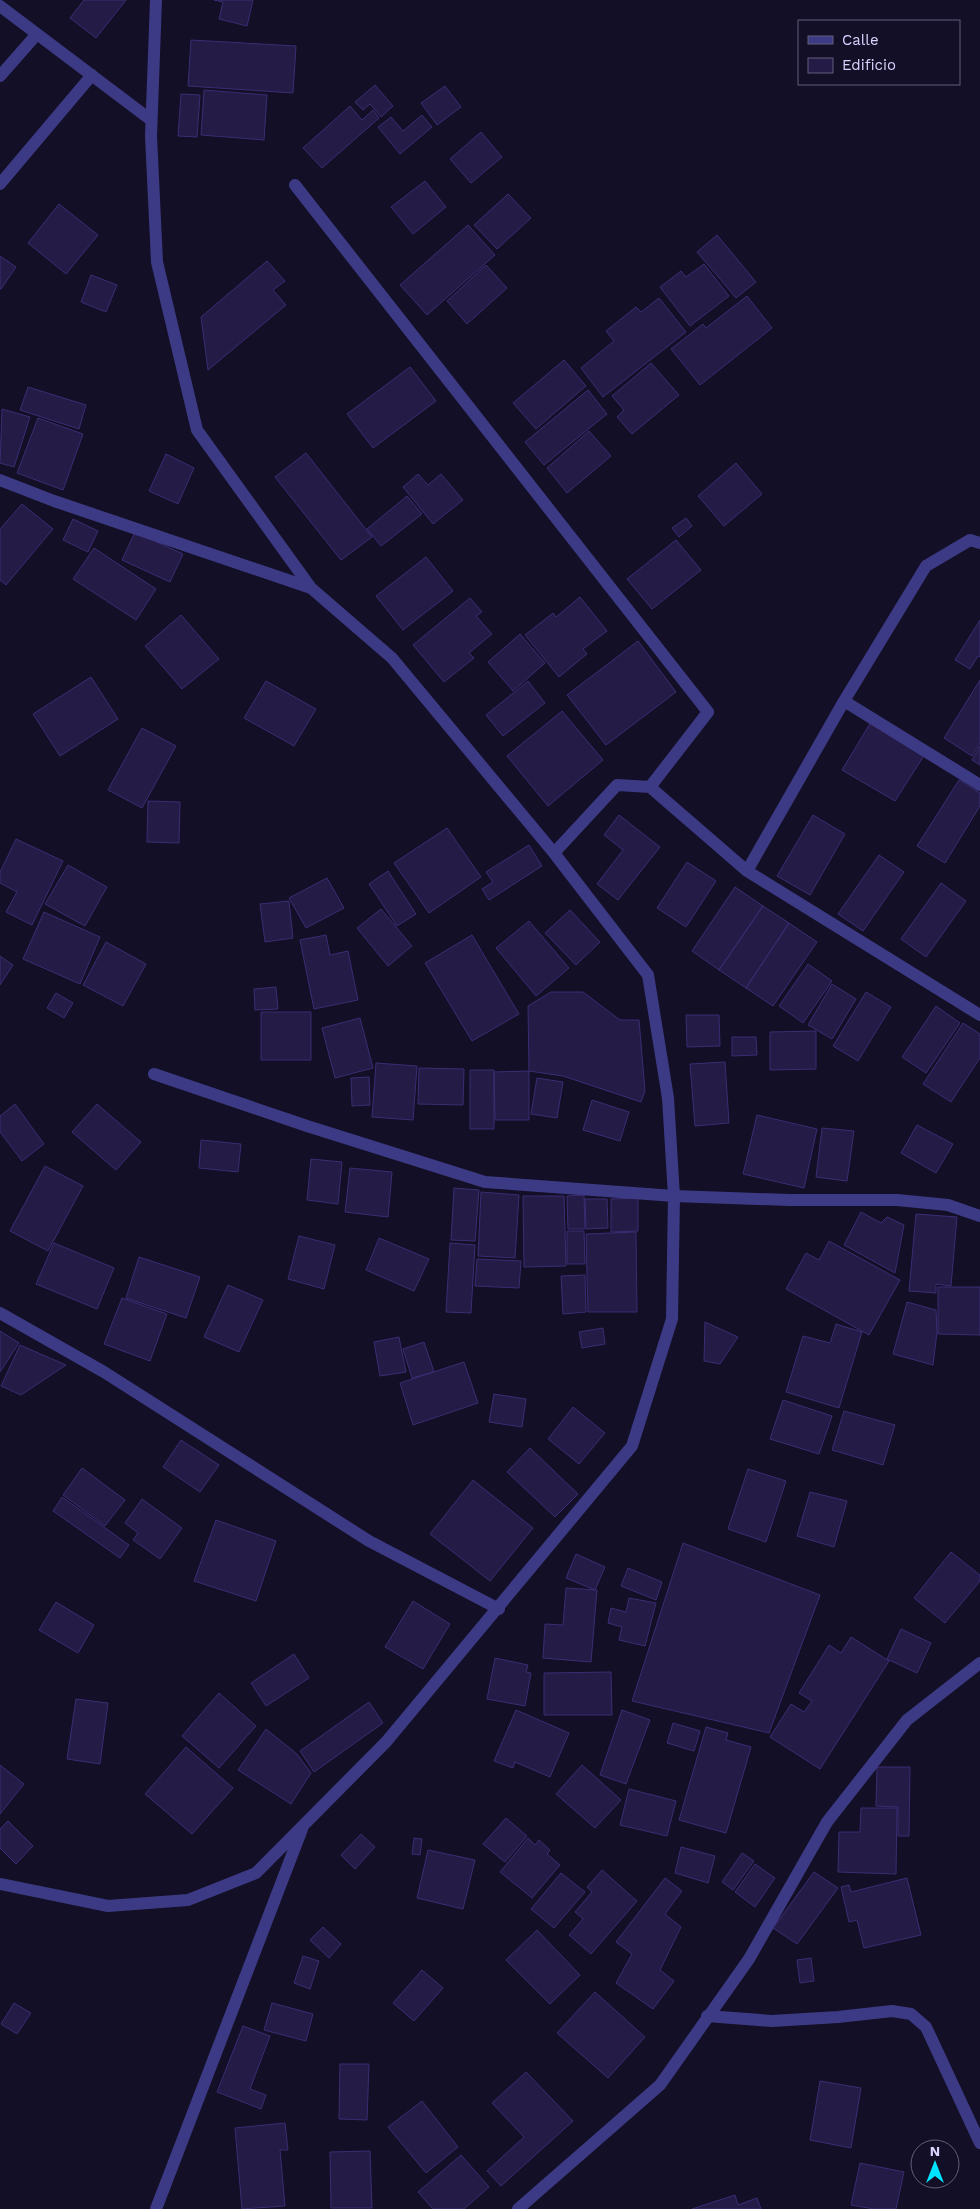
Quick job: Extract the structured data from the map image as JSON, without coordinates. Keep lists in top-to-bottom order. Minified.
{"legend":["Calle","Edificio"],"north":"top"}
